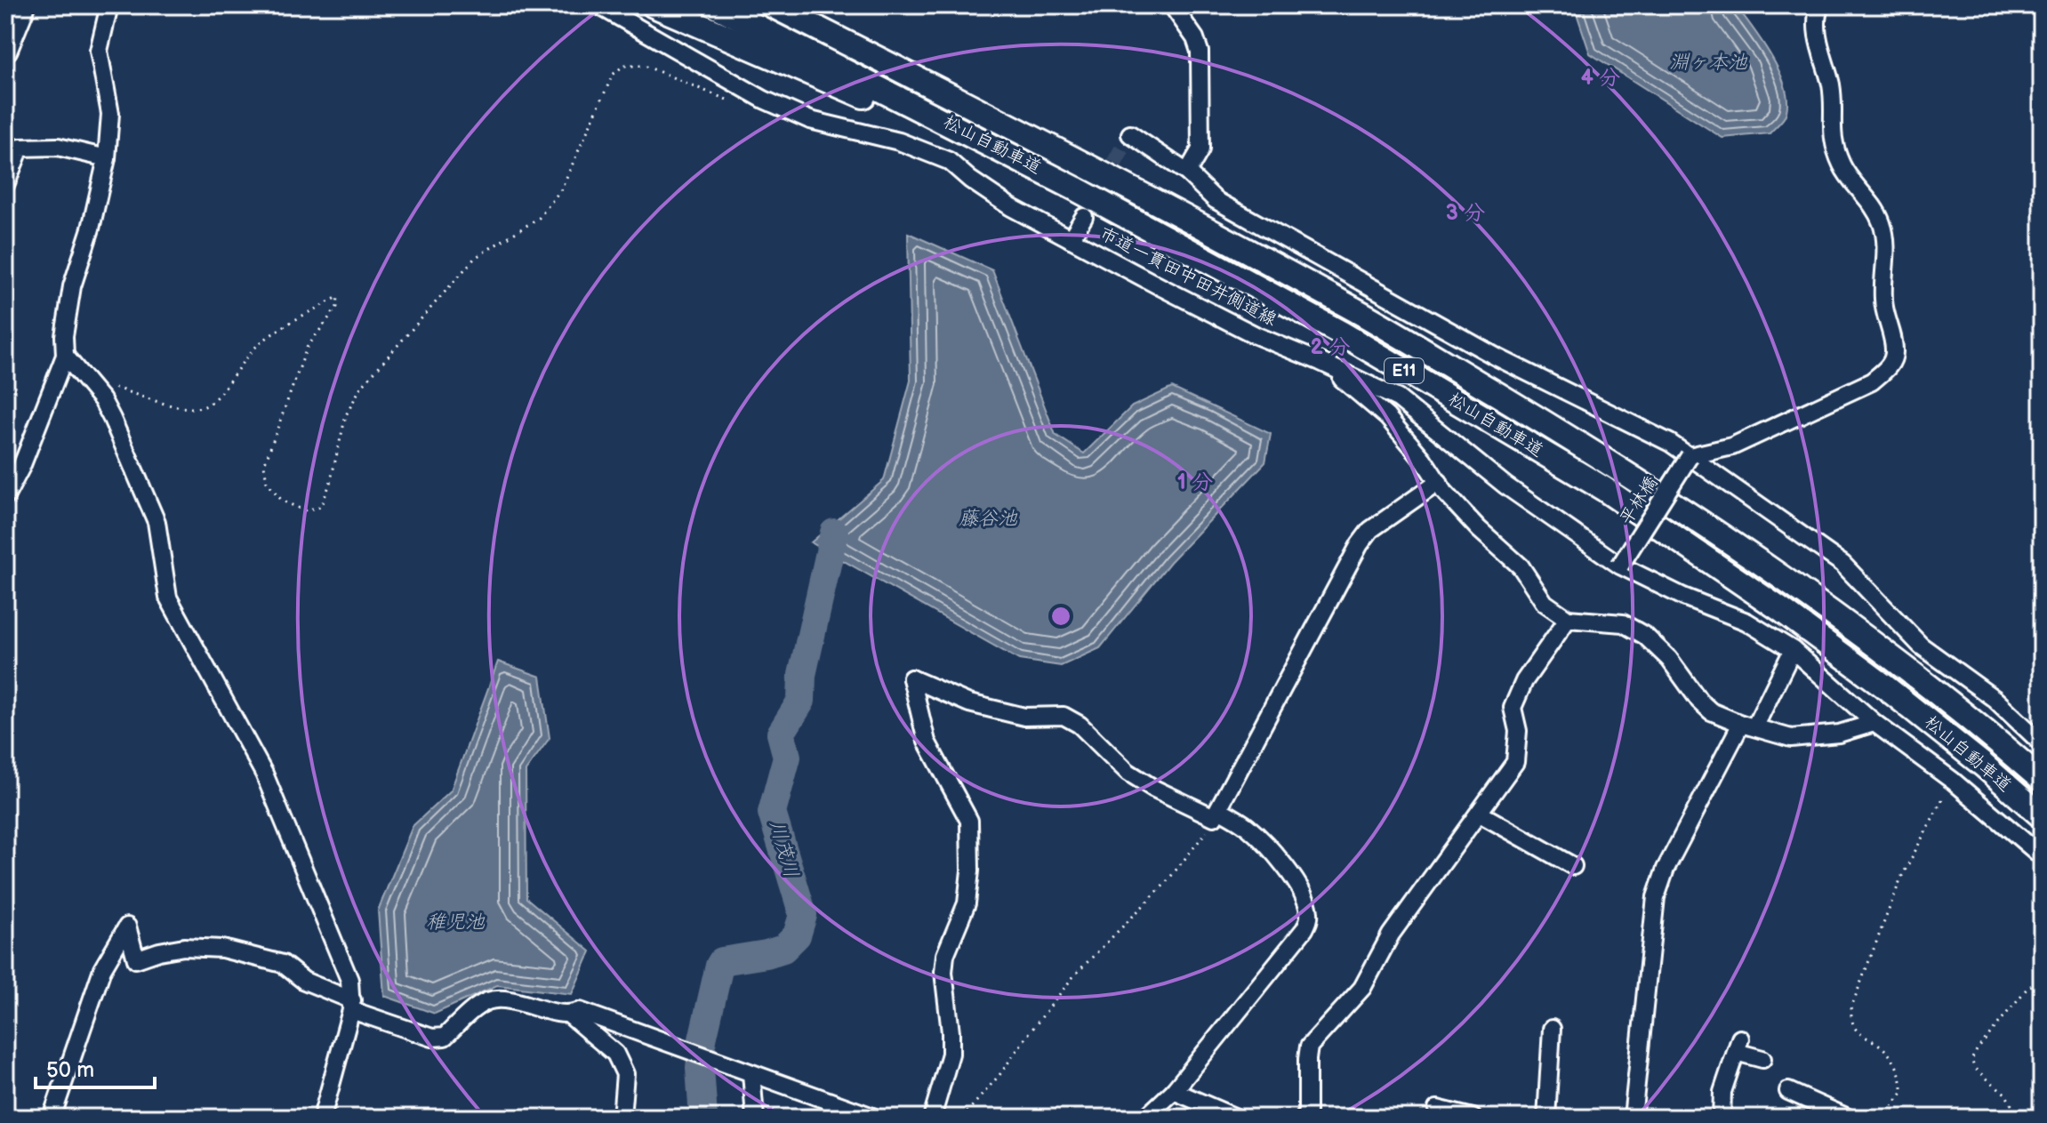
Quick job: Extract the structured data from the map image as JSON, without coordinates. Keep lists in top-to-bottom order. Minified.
{"streets":{"highway":["松山自動車道","E11"],"street":["市道一貫田中田井側道線","平林橋"]},"crossings":[["市道一貫田中田井側道線","平林橋"]],"water":["淵ヶ本池","藤谷池","川茂川","稚児池"],"scale_bar":"50 m","rings":["4 分","3 分","2 分","1 分"]}
